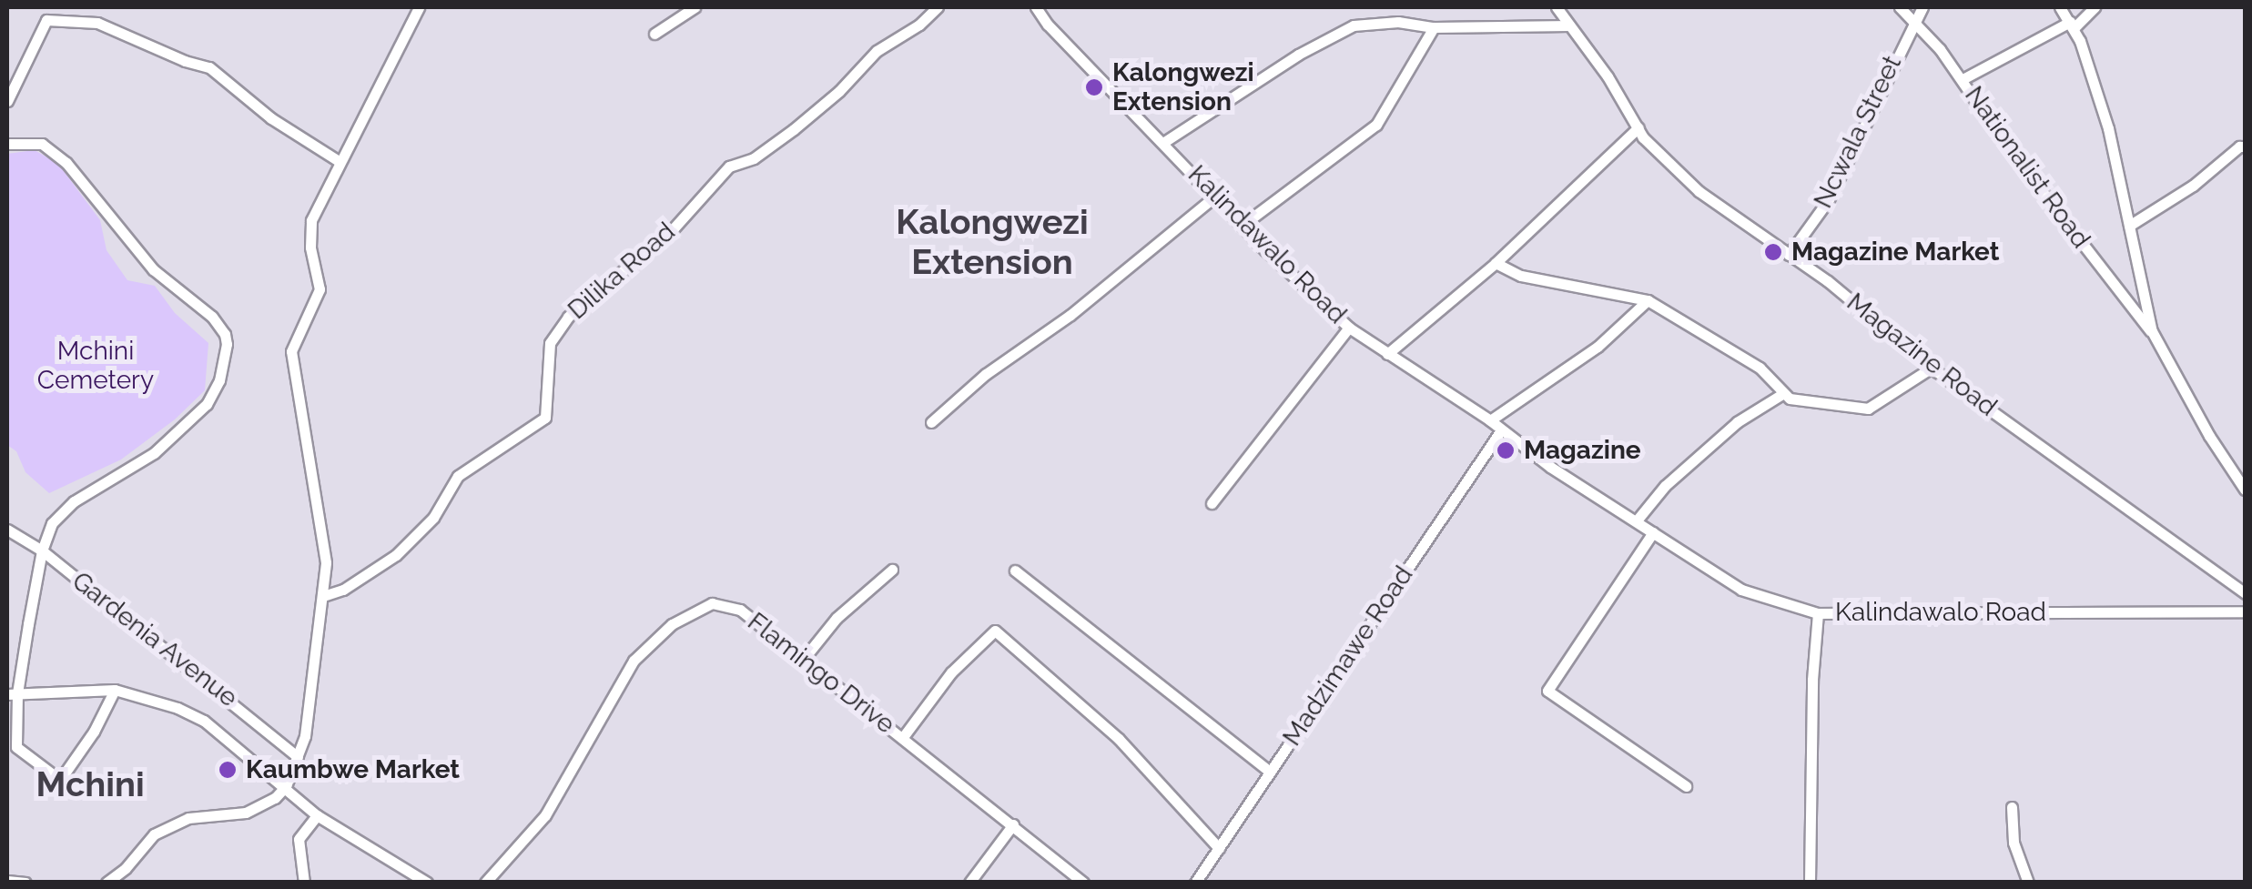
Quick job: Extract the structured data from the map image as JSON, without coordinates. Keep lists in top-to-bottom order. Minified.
{"streets":{"street":["Ncwala Street","Nationalist Road","Kalindawalo Road","Dilika Road","Magazine Road","Gardenia Avenue","Madzimawe Road","Flamingo Drive"]},"crossings":[["Ncwala Street","Nationalist Road"],["Ncwala Street","Magazine Road"],["Kalindawalo Road","Madzimawe Road"]],"districts":["Kalongwezi Extension","Mchini"],"parks":["Mchini Cemetery"],"places":["Kalongwezi Extension","Magazine Market","Magazine","Kaumbwe Market"]}
